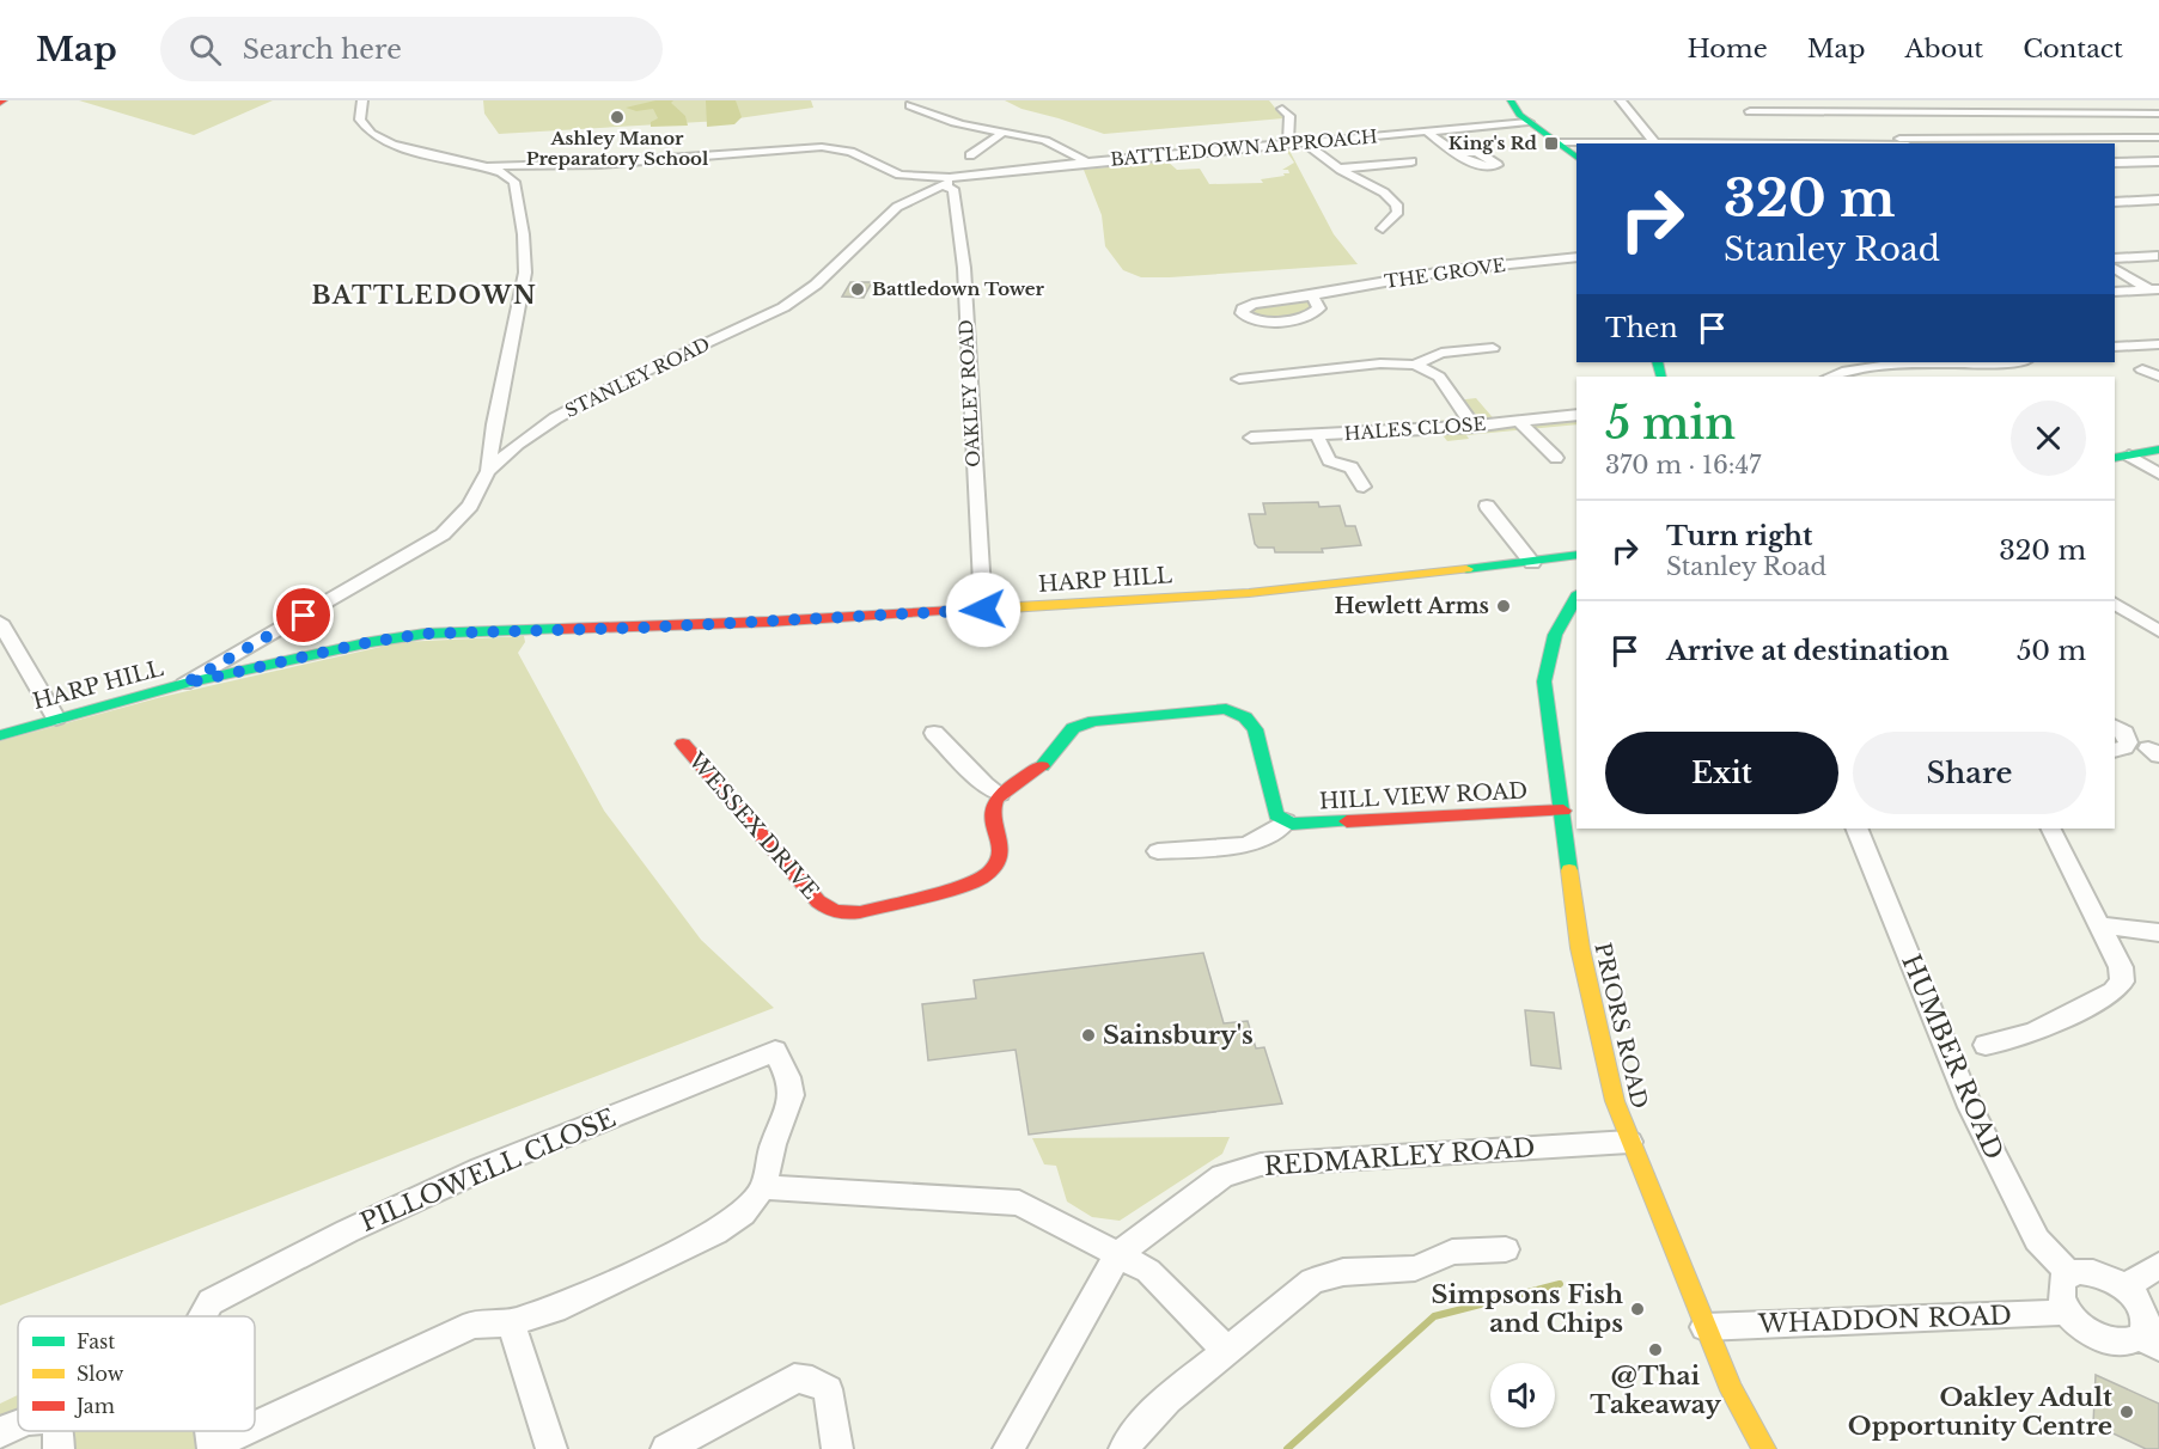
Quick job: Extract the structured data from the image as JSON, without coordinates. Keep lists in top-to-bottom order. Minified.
{"streets":{"street":["BATTLEDOWN APPROACH","THE GROVE","STANLEY ROAD","OAKLEY ROAD","HALES CLOSE","HARP HILL","HILL VIEW ROAD","WESSEX DRIVE","PRIORS ROAD","HUMBER ROAD","REDMARLEY ROAD","PILLOWELL CLOSE","WHADDON ROAD"]},"crossings":[["BATTLEDOWN APPROACH","STANLEY ROAD"],["STANLEY ROAD","OAKLEY ROAD"],["STANLEY ROAD","HARP HILL"],["OAKLEY ROAD","HARP HILL"],["HILL VIEW ROAD","PRIORS ROAD"],["PRIORS ROAD","REDMARLEY ROAD"],["PRIORS ROAD","WHADDON ROAD"]],"districts":["BATTLEDOWN"],"places":{"other":["Ashley Manor Preparatory School","Battledown Tower","Hewlett Arms","Sainsbury's","Simpsons Fish and Chips","@Thai Takeaway","Oakley Adult Opportunity Centre"],"transit":["King's Rd"]},"legend":["Fast","Slow","Jam"],"page":{"header":"Map","search":"Search here","nav":["Home","Map","About","Contact"],"turn":["320 m","Stanley Road"],"then":"Then","heading":["5 min","370 m · 16:47"],"list":[{"name":"Turn right","note":"Stanley Road","value":"320 m"},{"name":"Arrive at destination","value":"50 m"}],"buttons":["Exit","Share"]}}
